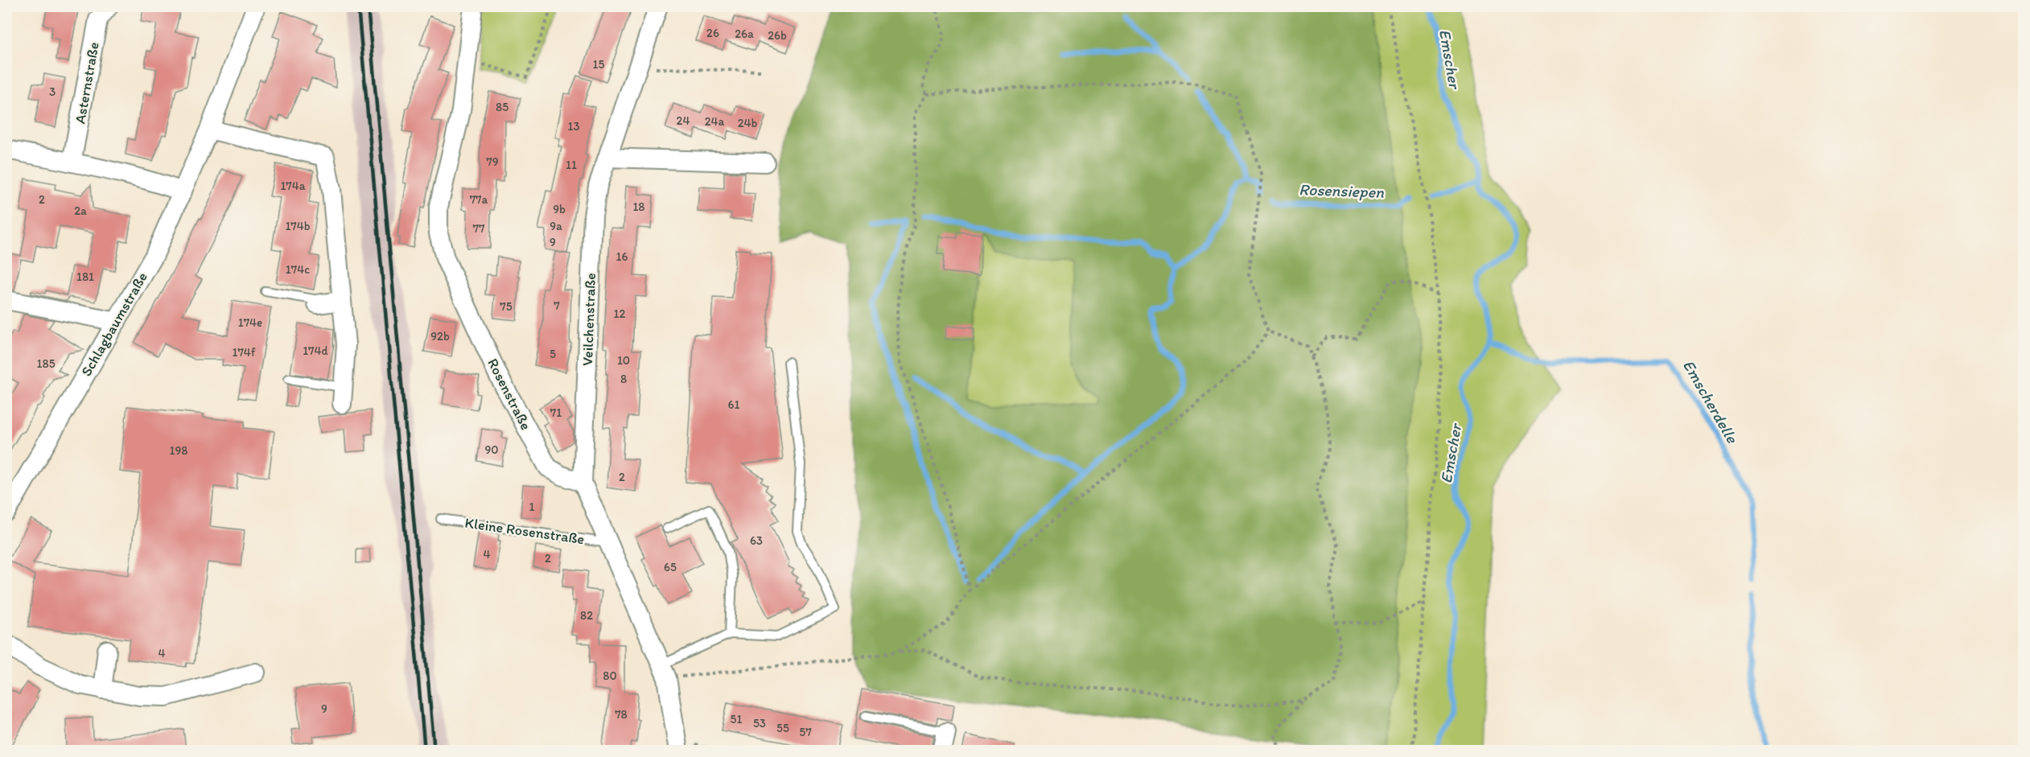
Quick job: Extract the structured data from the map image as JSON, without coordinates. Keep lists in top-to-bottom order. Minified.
{"streets":{"street":["Asternstraße","Veilchenstraße","Schlagbaumstraße","Rosenstraße"],"lane":["Kleine Rosenstraße"]},"crossings":[["Veilchenstraße","Rosenstraße"]],"water":["Emscher","Rosensiepen","Emscherdelle"],"house_numbers":["26","26a","26b","15","3","85","24","24a","24b","13","79","11","174a","2","77a","18","9b","2a","174b","9a","77","9","16","174c","181","7","75","12","174e","92b","174d","174f","5","10","185","8","61","71","90","198","2","1","63","4","2","65","82","4","80","9","78","51","53","55","57"]}
